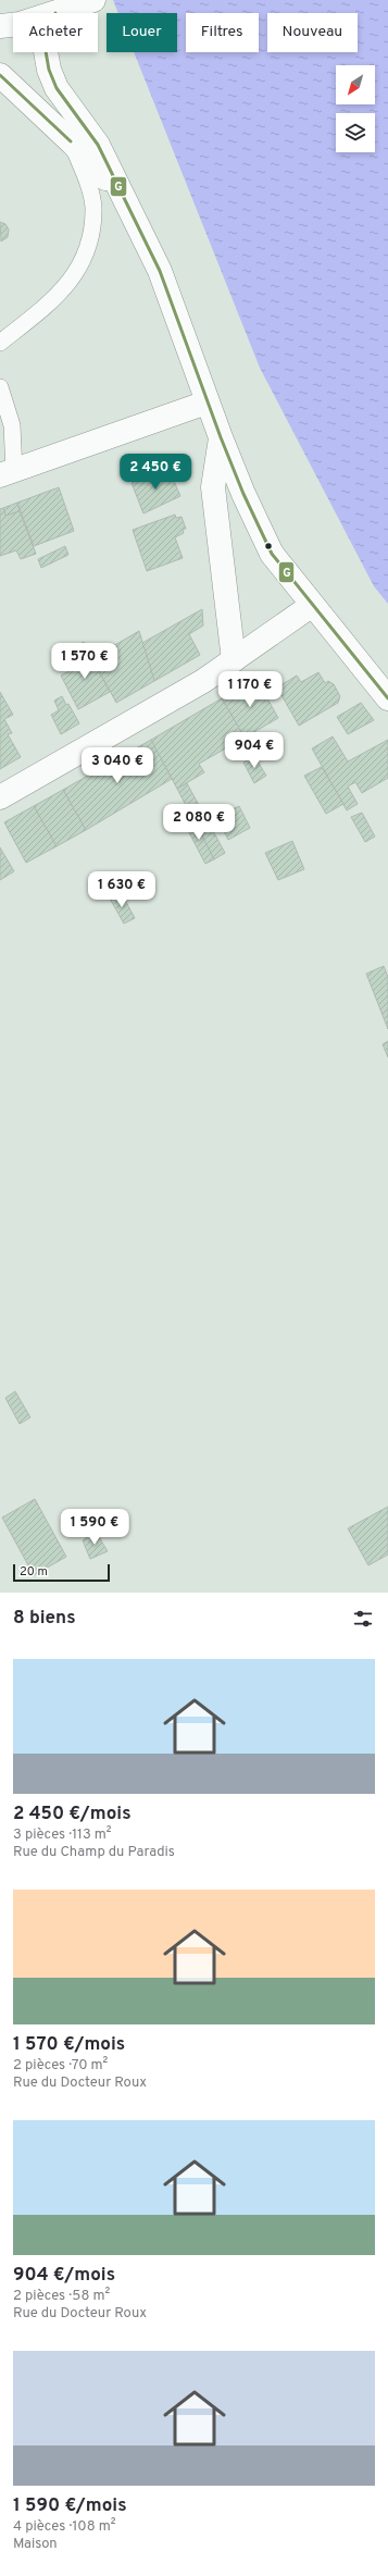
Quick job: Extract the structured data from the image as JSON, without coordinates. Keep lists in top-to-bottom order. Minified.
{"lines":["transit line G"],"scale_bar":"20 m","north":"bottom left","page":{"chip":["Acheter","Louer","Filtres","Nouveau"],"price":["2 450 €","1 570 €","1 170 €","904 €","3 040 €","2 080 €","1 630 €","1 590 €"],"scale":"20 m","heading":"8 biens","list":[{"name":"2 450 €/mois","note":"3 pièces · 113 m² · Rue du Champ du Paradis"},{"name":"1 570 €/mois","note":"2 pièces · 70 m² · Rue du Docteur Roux"},{"name":"904 €/mois","note":"2 pièces · 58 m² · Rue du Docteur Roux"},{"name":"1 590 €/mois","note":"4 pièces · 108 m² · Maison"}]}}
